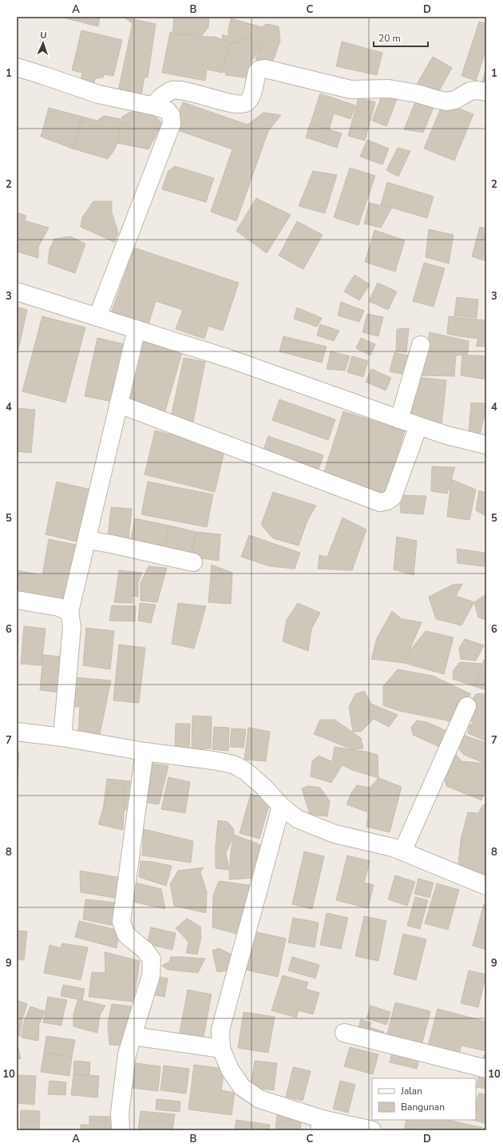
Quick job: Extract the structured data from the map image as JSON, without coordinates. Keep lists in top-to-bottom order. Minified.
{"legend":["Jalan","Bangunan"],"scale_bar":"20 m","north":"top","grid":{"columns":["A","B","C","D"],"rows":["1","2","3","4","5","6","7","8","9","10"]}}
